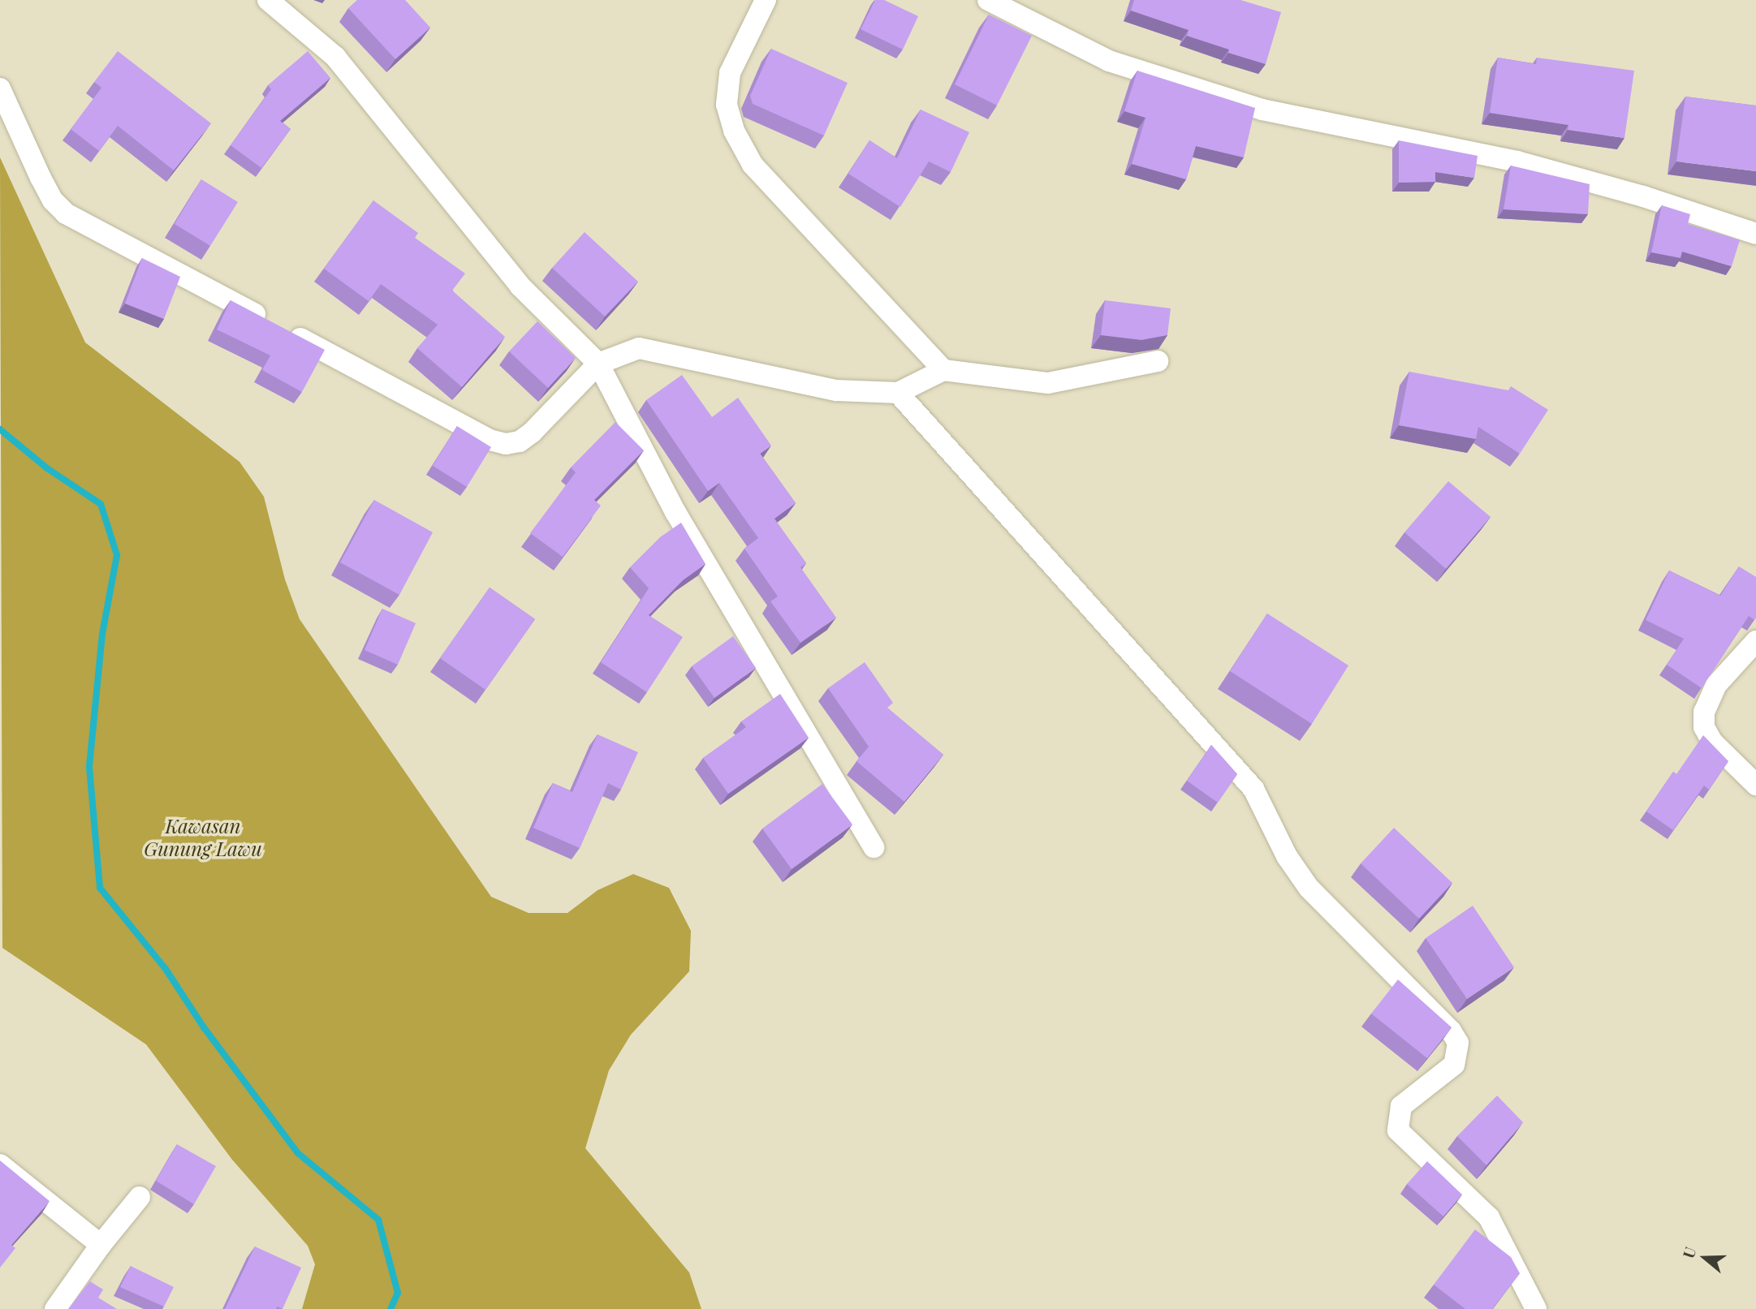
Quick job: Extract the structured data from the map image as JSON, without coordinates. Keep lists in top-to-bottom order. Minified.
{"parks":["Kawasan Gunung Lawu"],"north":"left"}
